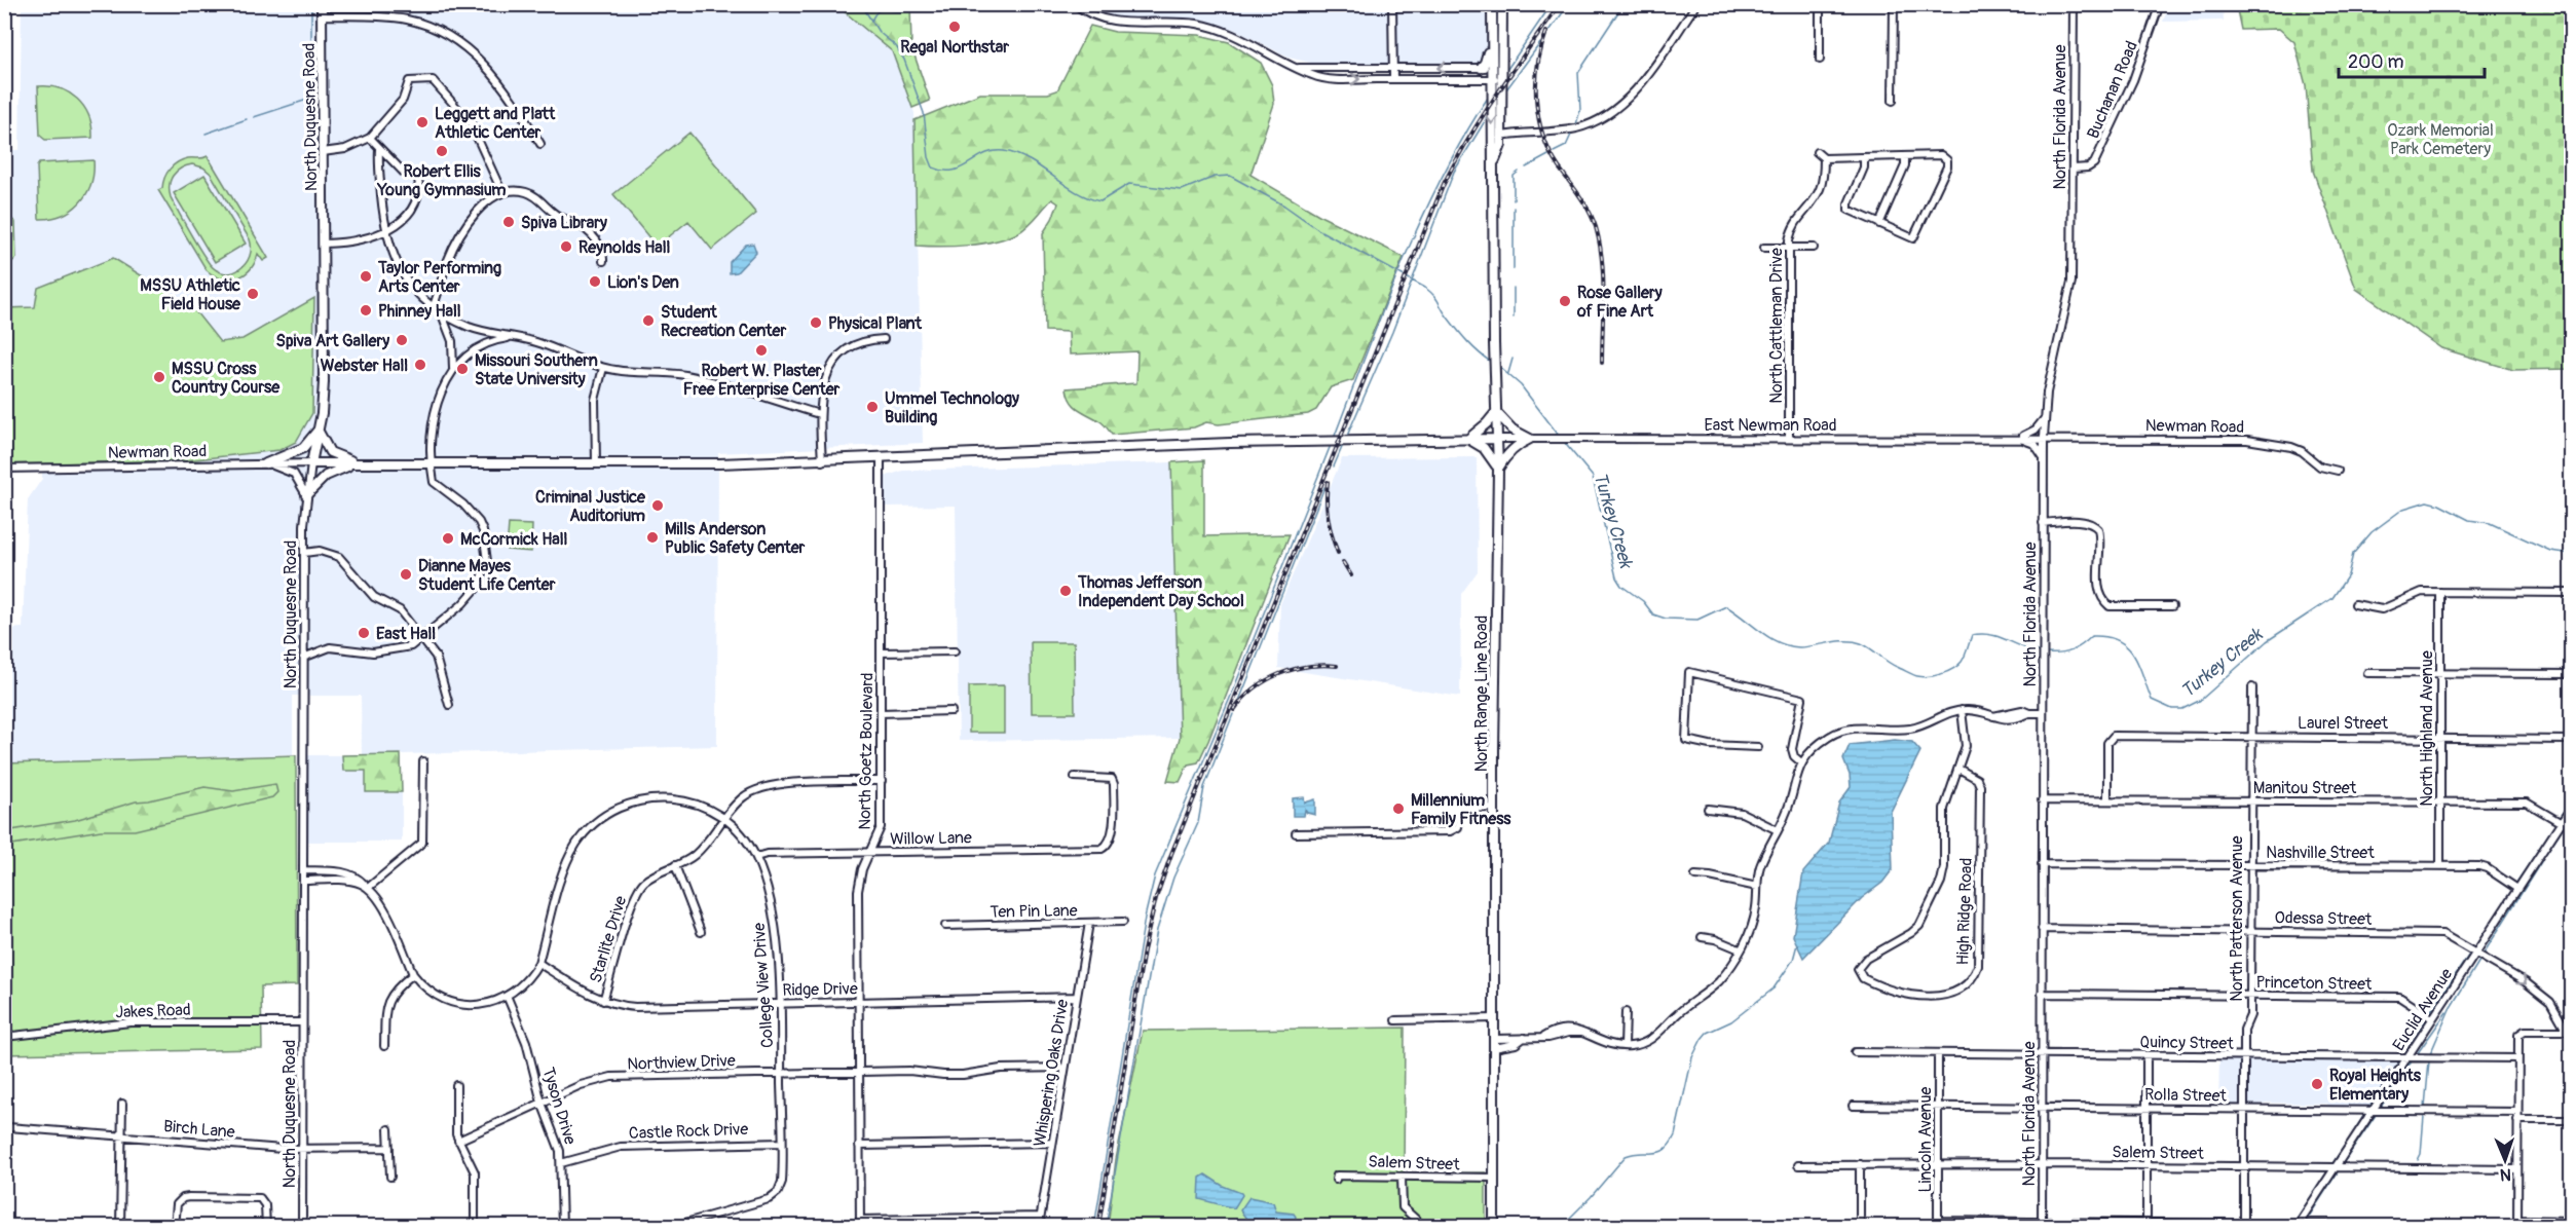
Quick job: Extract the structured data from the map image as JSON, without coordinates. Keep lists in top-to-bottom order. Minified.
{"streets":{"main road":["North Duquesne Road","North Range Line Road"],"street":["Buchanan Road","North Florida Avenue","North Cattleman Drive","East Newman Road","Newman Road","Laurel Street","North Highland Avenue","North Goetz Boulevard","Manitou Street","Willow Lane","Nashville Street","Ten Pin Lane","High Ridge Road","Odessa Street","North Patterson Avenue","Starlite Drive","Princeton Street","College View Drive","Ridge Drive","Euclid Avenue","Jakes Road","Quincy Street","Northview Drive","Whispering Oaks Drive","Rolla Street","Tyson Drive","Birch Lane","Castle Rock Drive","Lincoln Avenue","Salem Street"]},"crossings":[["Buchanan Road","North Florida Avenue"],["North Duquesne Road","Newman Road"],["North Duquesne Road","Jakes Road"],["North Duquesne Road","Birch Lane"],["North Florida Avenue","East Newman Road"],["North Florida Avenue","Newman Road"],["North Florida Avenue","Manitou Street"],["North Florida Avenue","Nashville Street"],["North Florida Avenue","Odessa Street"],["North Florida Avenue","Princeton Street"],["North Florida Avenue","Quincy Street"],["North Florida Avenue","Rolla Street"],["North Florida Avenue","Salem Street"],["North Cattleman Drive","East Newman Road"],["East Newman Road","Newman Road"],["East Newman Road","North Range Line Road"],["North Range Line Road","Salem Street"],["Laurel Street","North Highland Avenue"],["Laurel Street","Manitou Street"],["Laurel Street","North Patterson Avenue"],["North Highland Avenue","Manitou Street"],["North Highland Avenue","Nashville Street"],["North Goetz Boulevard","Willow Lane"],["North Goetz Boulevard","Starlite Drive"],["North Goetz Boulevard","Ridge Drive"],["North Goetz Boulevard","Northview Drive"],["Manitou Street","North Patterson Avenue"],["Manitou Street","Euclid Avenue"],["Willow Lane","College View Drive"],["Nashville Street","North Patterson Avenue"],["Nashville Street","Euclid Avenue"],["Ten Pin Lane","Whispering Oaks Drive"],["Odessa Street","North Patterson Avenue"],["Odessa Street","Euclid Avenue"],["North Patterson Avenue","Princeton Street"],["North Patterson Avenue","Quincy Street"],["North Patterson Avenue","Rolla Street"],["North Patterson Avenue","Salem Street"],["Starlite Drive","College View Drive"],["Starlite Drive","Ridge Drive"],["Princeton Street","Euclid Avenue"],["College View Drive","Ridge Drive"],["College View Drive","Northview Drive"],["College View Drive","Tyson Drive"],["College View Drive","Castle Rock Drive"],["Ridge Drive","Whispering Oaks Drive"],["Euclid Avenue","Quincy Street"],["Euclid Avenue","Rolla Street"],["Euclid Avenue","Salem Street"],["Quincy Street","Lincoln Avenue"],["Northview Drive","Whispering Oaks Drive"],["Northview Drive","Tyson Drive"],["Rolla Street","Lincoln Avenue"],["Tyson Drive","Castle Rock Drive"],["Lincoln Avenue","Salem Street"]],"water":["Turkey Creek"],"parks":["Ozark Memorial Park Cemetery"],"places":["Regal Northstar","Leggett and Platt Athletic Center","Robert Ellis Young Gymnasium","Spiva Library","Reynolds Hall","Taylor Performing Arts Center","Lion's Den","MSSU Athletic Field House","Rose Gallery of Fine Art","Phinney Hall","Student Recreation Center","Physical Plant","Spiva Art Gallery","Robert W. Plaster Free Enterprise Center","Webster Hall","Missouri Southern State University","MSSU Cross Country Course","Ummel Technology Building","Criminal Justice Auditorium","Mills Anderson Public Safety Center","McCormick Hall","Dianne Mayes Student Life Center","Thomas Jefferson Independent Day School","East Hall","Millennium Family Fitness","Royal Heights Elementary"],"scale_bar":"200 m","north":"bottom"}
